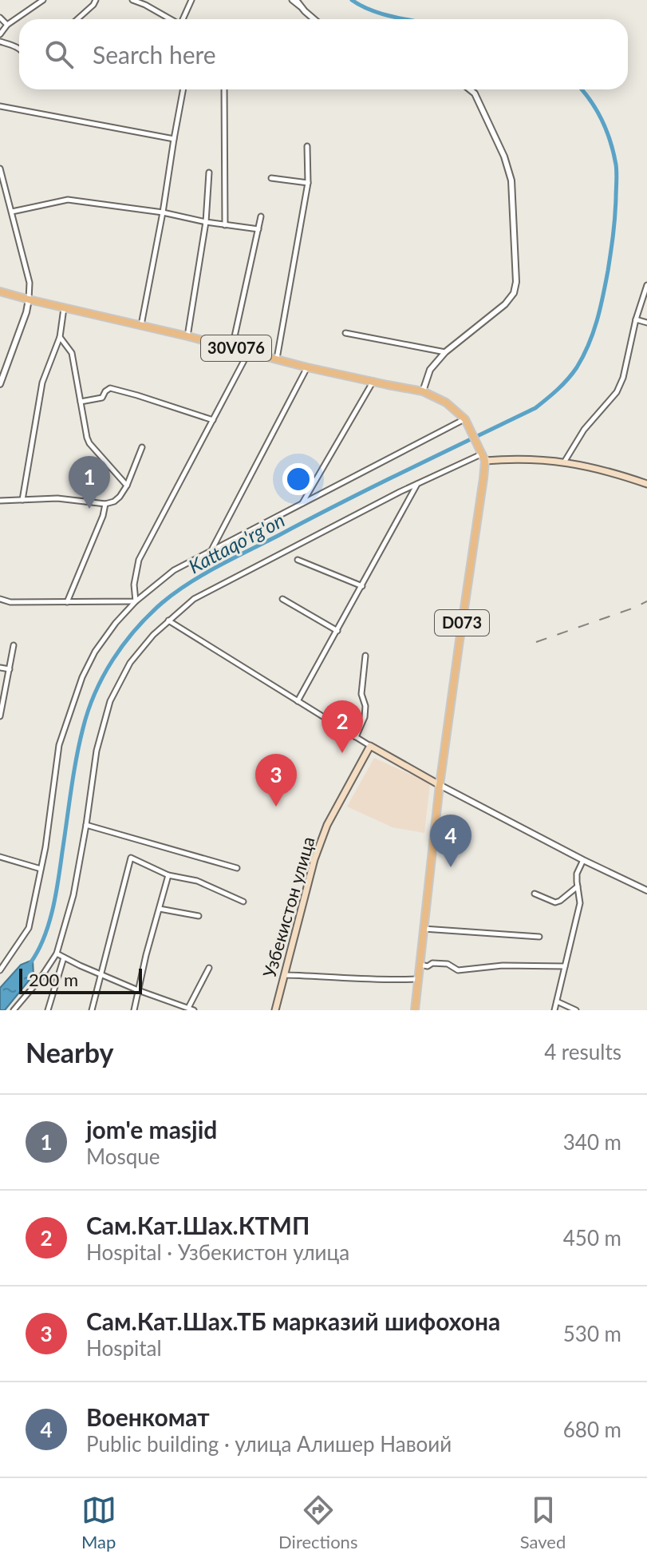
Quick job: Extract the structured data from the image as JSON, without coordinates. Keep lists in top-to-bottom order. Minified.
{"streets":{"main road":["30V076","D073","Узбекистон улица"]},"crossings":[["30V076","D073"]],"water":["Kattaqo'rg'on"],"scale_bar":"200 m","page":{"search":"Search here","pins":["1","2","3","4"],"scale":"200 m","heading":["Nearby","4 results"],"list":[{"mark":"1","name":"jom'e masjid","note":"Mosque","value":"340 m"},{"mark":"2","name":"Сам.Кат.Шах.КТМП","note":"Hospital · Узбекистон улица","value":"450 m"},{"mark":"3","name":"Сам.Кат.Шах.ТБ марказий шифохона","note":"Hospital","value":"530 m"},{"mark":"4","name":"Военкомат","note":"Public building · улица Алишер Навоий","value":"680 m"}],"nav":["Map","Directions","Saved"]}}
